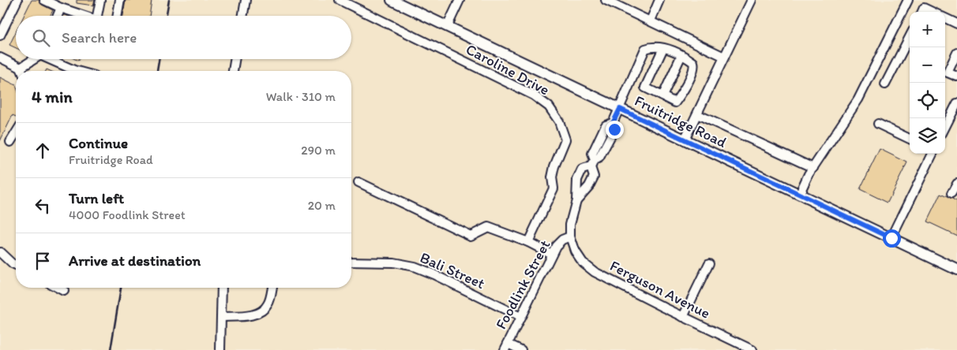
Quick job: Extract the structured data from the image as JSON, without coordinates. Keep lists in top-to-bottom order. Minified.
{"streets":{"main road":["Fruitridge Road"],"street":["Caroline Drive","Bali Street","Foodlink Street","Ferguson Avenue"]},"crossings":[["Bali Street","Foodlink Street"],["Foodlink Street","Ferguson Avenue"]],"page":{"map_buttons":["+","−"],"search":"Search here","heading":["4 min","Walk · 310 m"],"list":[["Continue","Fruitridge Road","290 m"],["Turn left","4000 Foodlink Street","20 m"],"Arrive at destination"]}}
